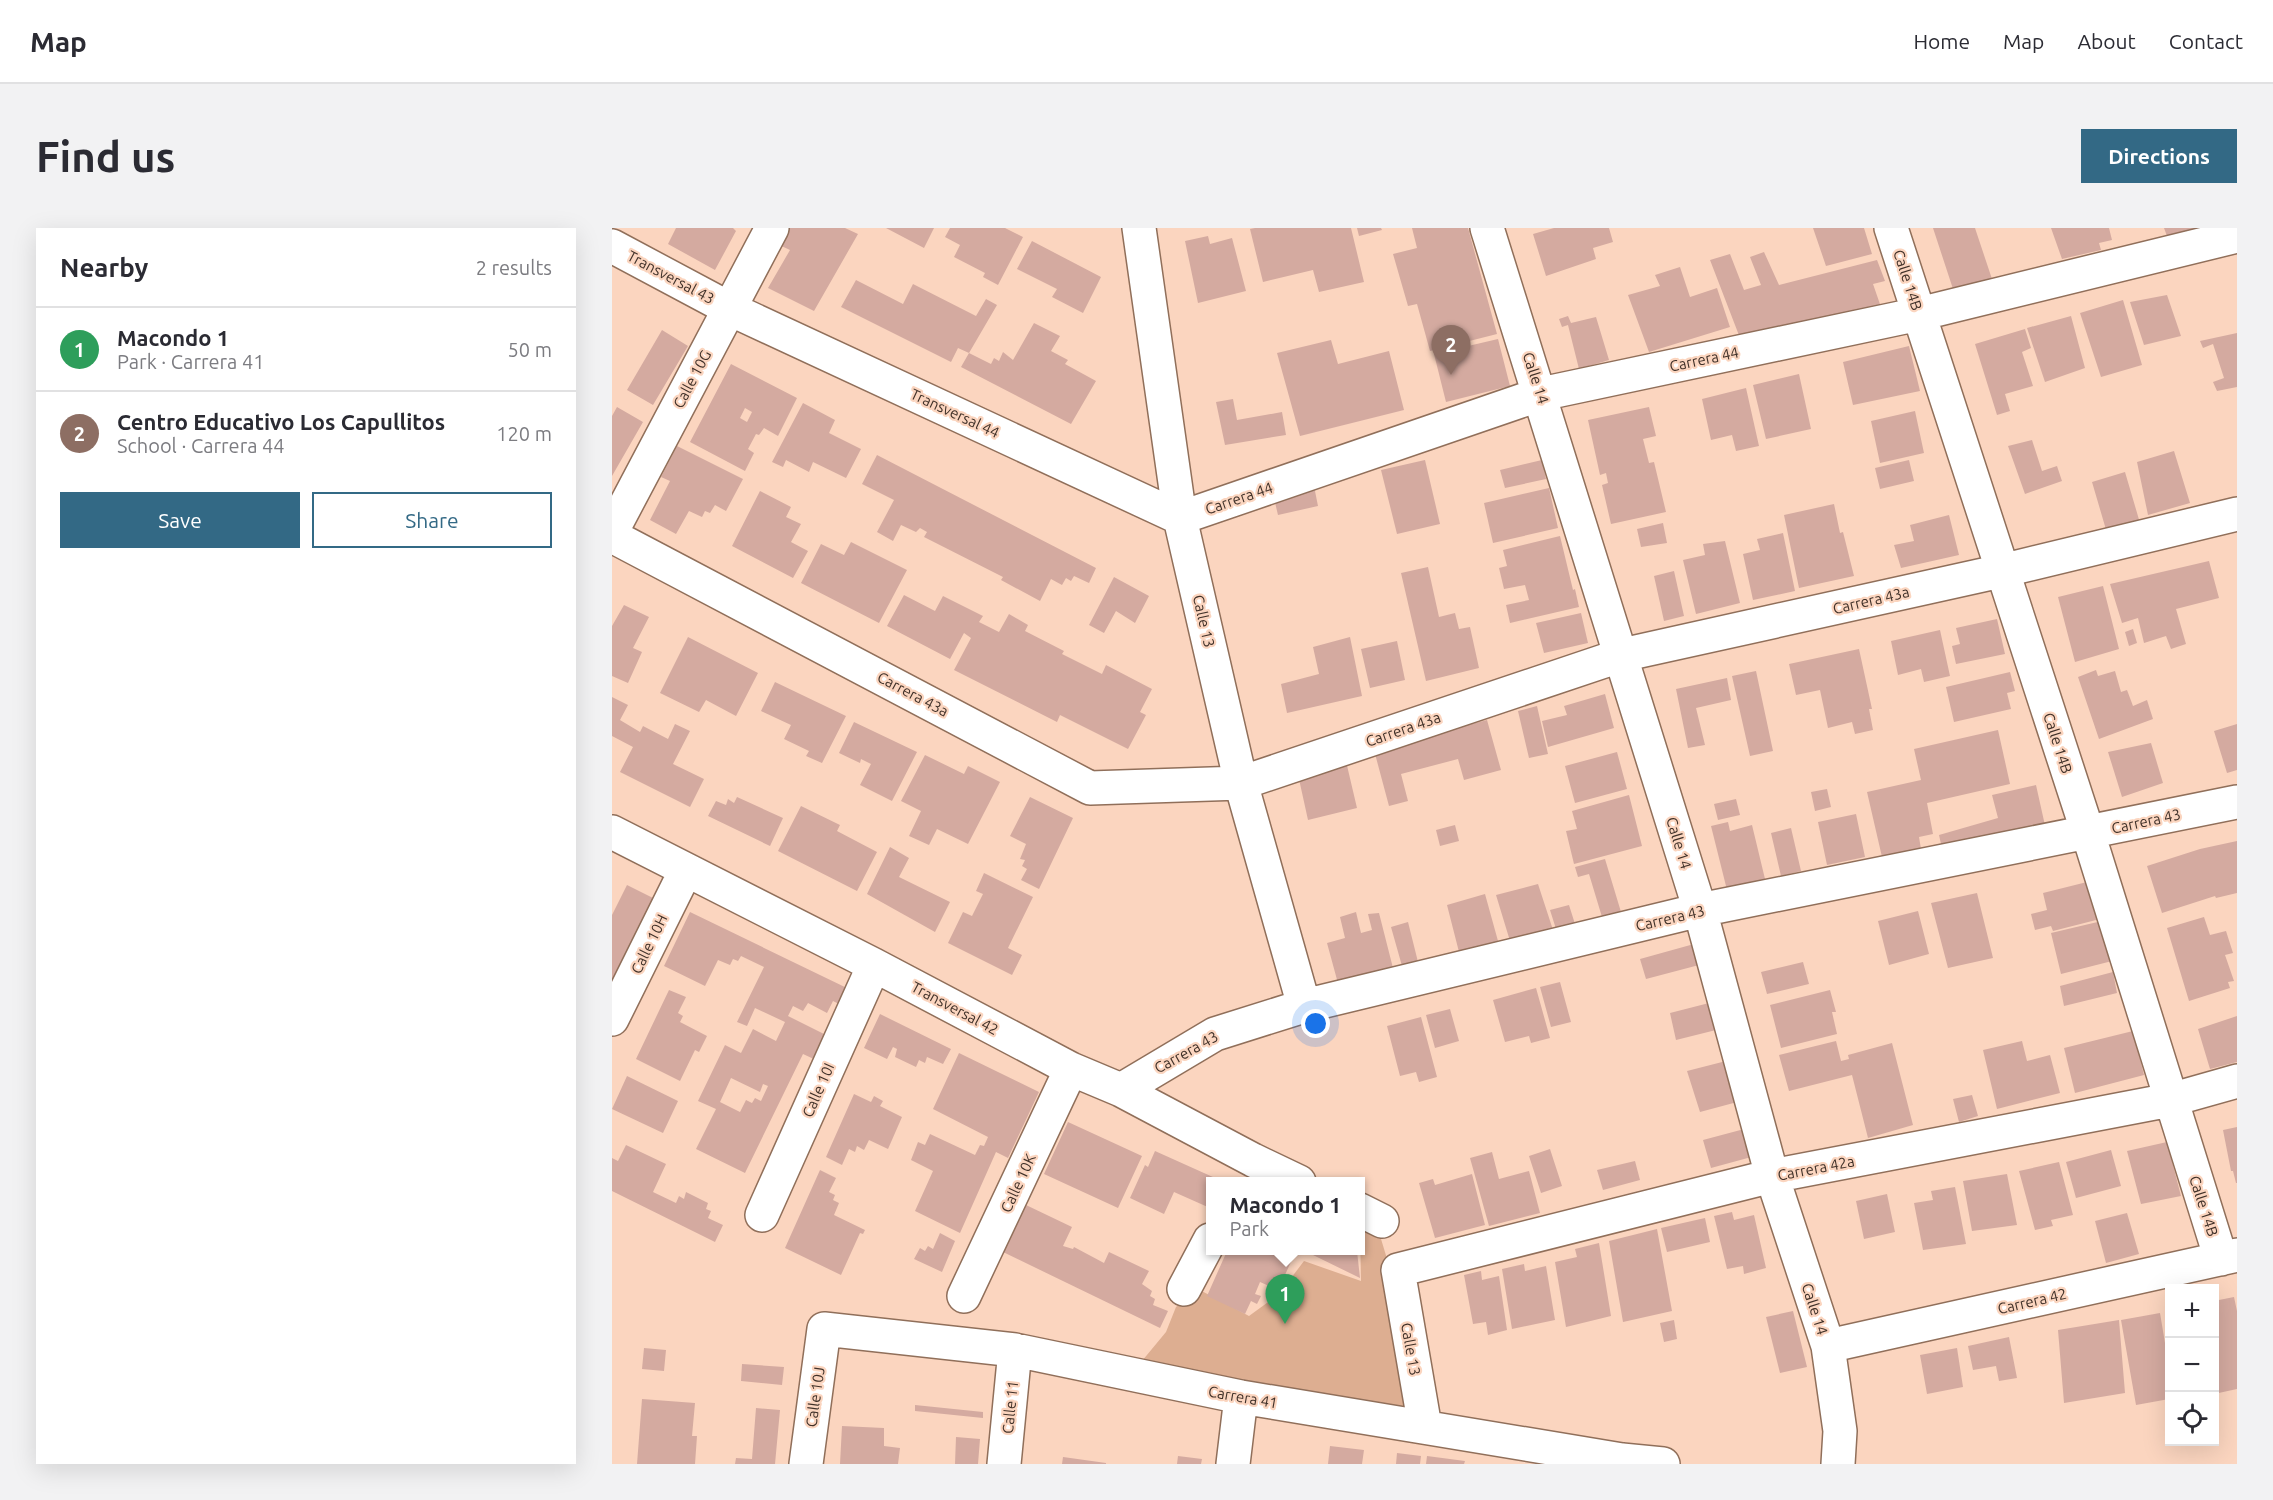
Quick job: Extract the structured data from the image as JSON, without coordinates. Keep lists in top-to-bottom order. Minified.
{"streets":{"street":["Transversal 43","Calle 14B","Carrera 44","Calle 14","Calle 10G","Transversal 44","Carrera 43a","Calle 13","Carrera 43","Calle 10H","Transversal 42","Calle 10I","Carrera 42a","Calle 10K","Carrera 42","Calle 10J","Carrera 41","Calle 11"]},"crossings":[["Transversal 43","Calle 10G"],["Transversal 43","Transversal 44"],["Calle 14B","Carrera 44"],["Calle 14B","Carrera 43a"],["Calle 14B","Carrera 43"],["Calle 14B","Carrera 42a"],["Calle 14B","Carrera 42"],["Carrera 44","Calle 14"],["Carrera 44","Transversal 44"],["Carrera 44","Calle 13"],["Calle 14","Carrera 43a"],["Calle 14","Carrera 43"],["Calle 14","Carrera 42a"],["Calle 14","Carrera 42"],["Calle 10G","Transversal 44"],["Transversal 44","Calle 13"],["Carrera 43a","Calle 13"],["Calle 13","Carrera 43"],["Calle 13","Carrera 42a"],["Calle 13","Carrera 41"],["Carrera 43","Transversal 42"],["Calle 10H","Transversal 42"],["Transversal 42","Calle 10I"],["Transversal 42","Calle 10K"],["Calle 10J","Carrera 41"],["Carrera 41","Calle 11"]],"page":{"header":"Map","nav":["Home","Map","About","Contact"],"buttons":["Directions",["Save","Share"]],"title":"Find us","heading":["Nearby","2 results"],"list":[{"mark":"1","name":"Macondo 1","note":"Park · Carrera 41","value":"50 m"},{"mark":"2","name":"Centro Educativo Los Capullitos","note":"School · Carrera 44","value":"120 m"}],"pins":["2","1"],"popup":["Macondo 1","Park"],"map_buttons":["+","−"]}}
